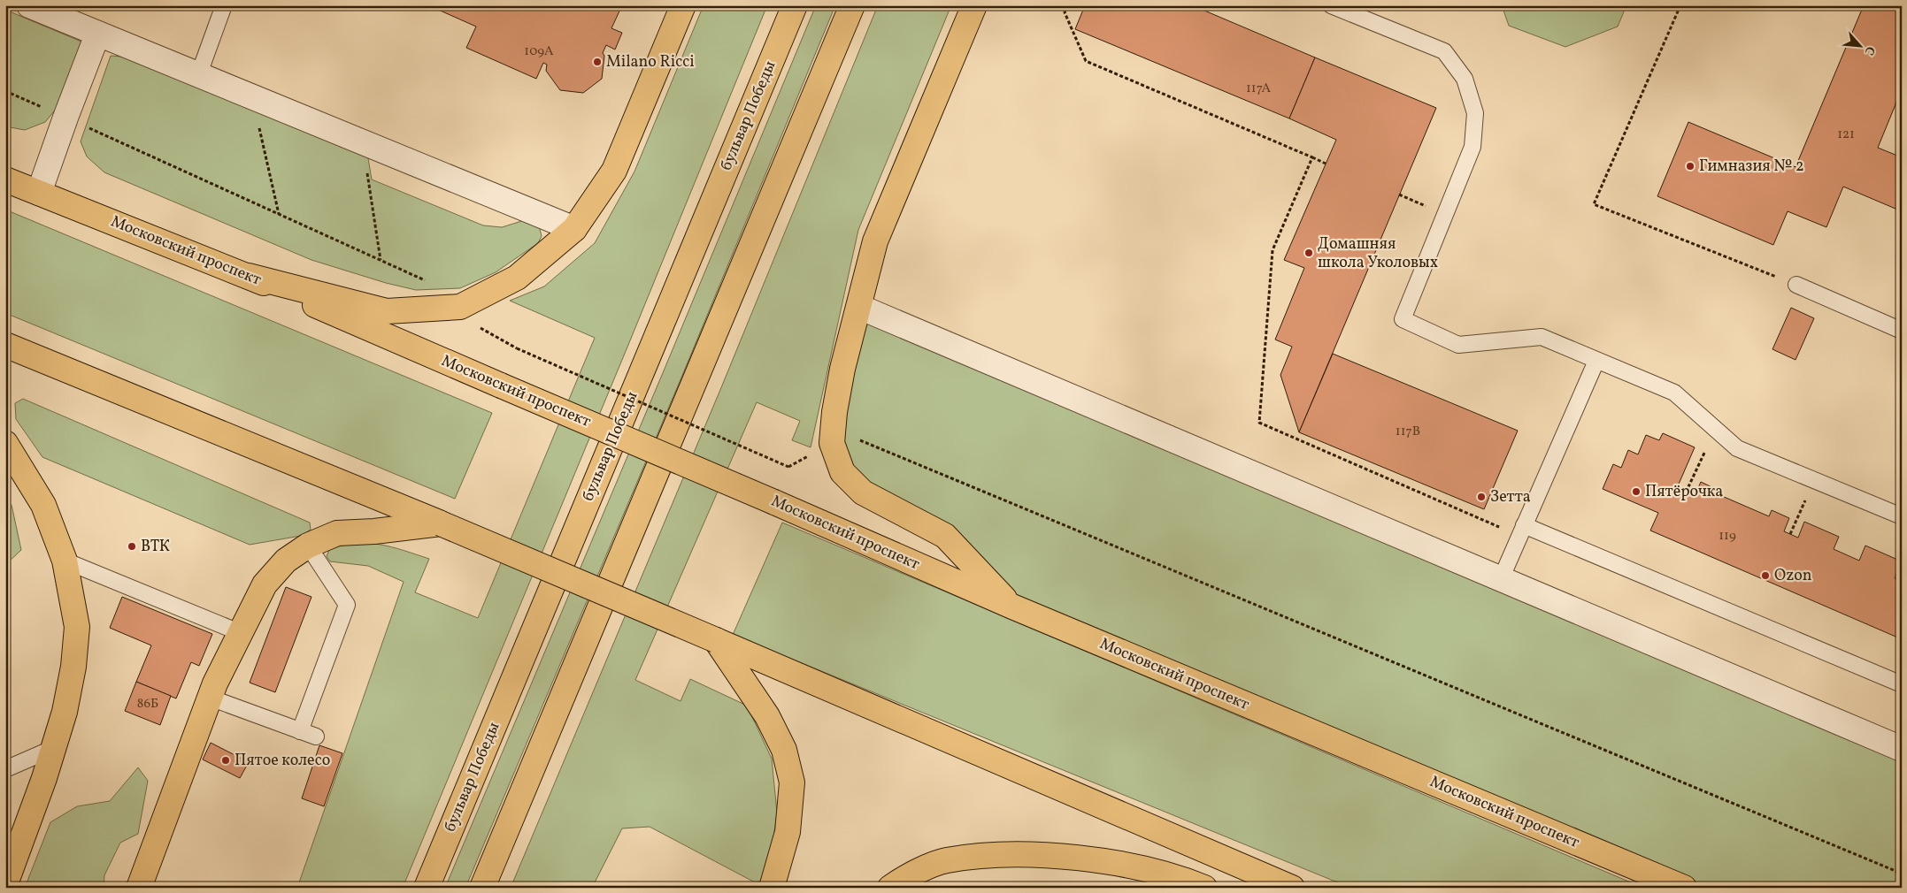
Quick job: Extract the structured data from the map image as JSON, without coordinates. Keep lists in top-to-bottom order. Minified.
{"streets":{"main road":["бульвар Победы","Московский проспект"]},"places":["Milano Ricci","Гимназия № 2","Домашняя школа Уколовых","Пятёрочка","Зетта","ВТК","Ozon","Пятое колесо"],"house_numbers":["109А","117А","121","117В","119","86Б"],"north":"bottom right"}
